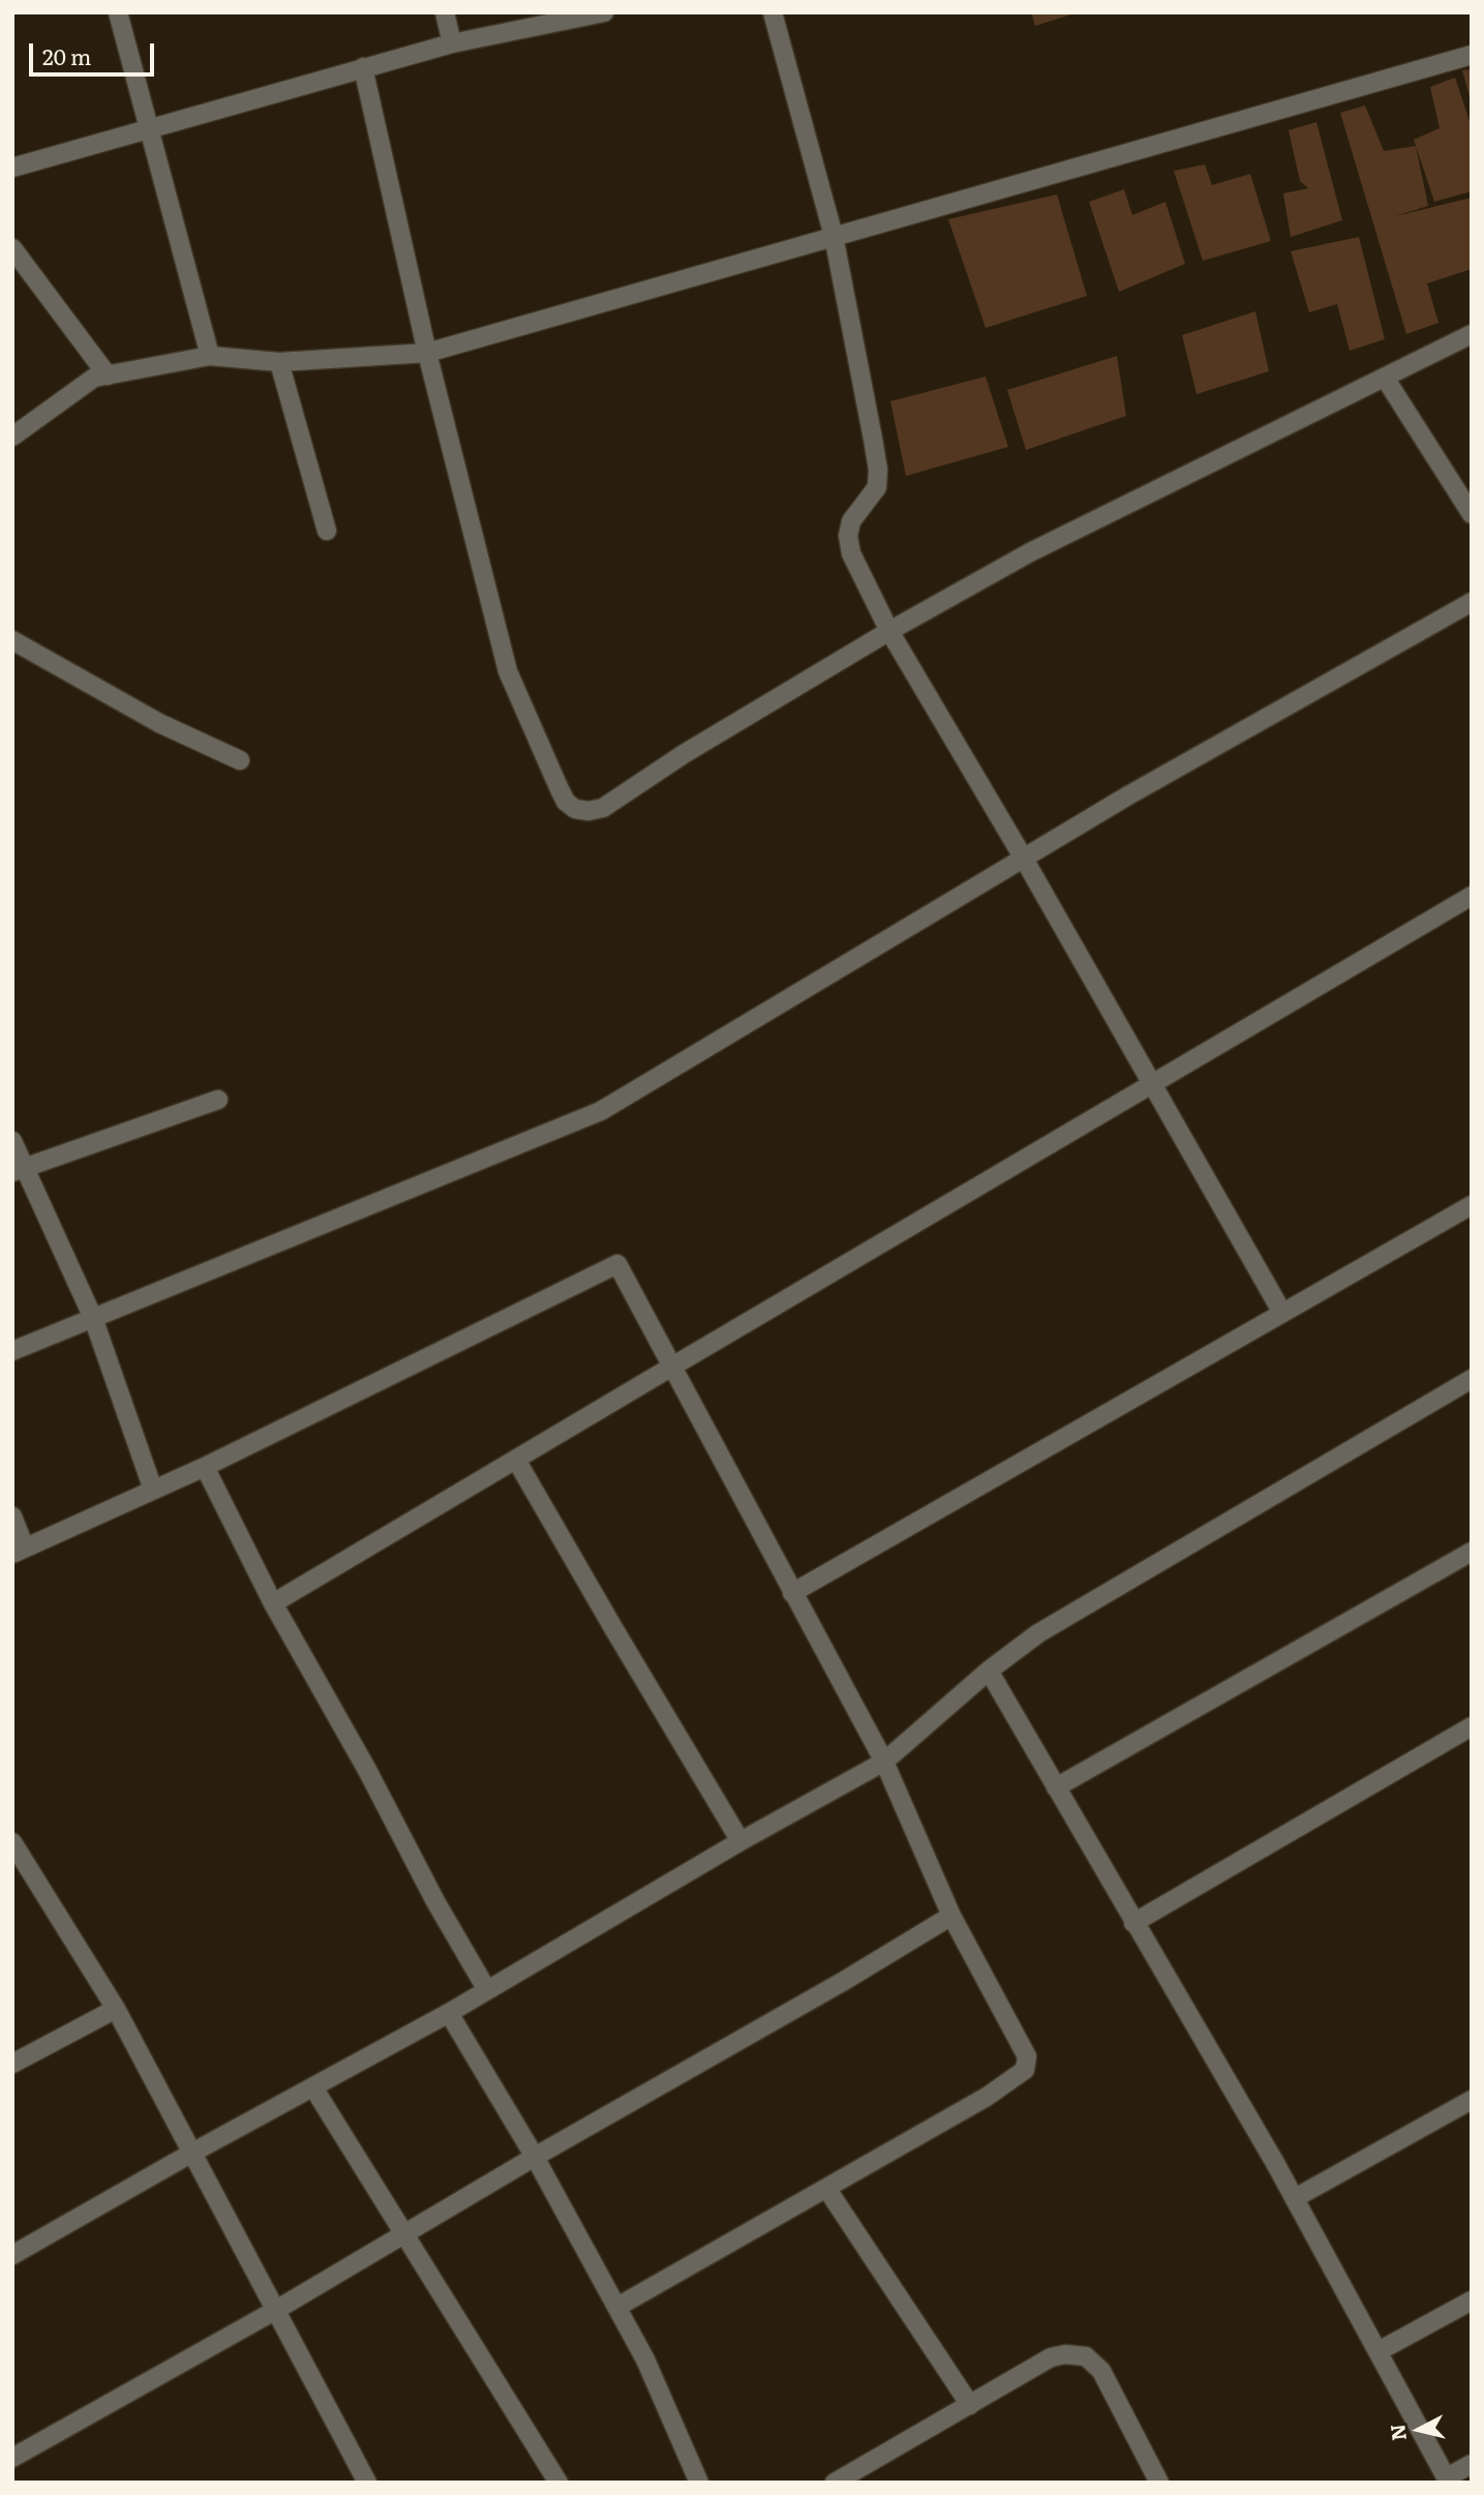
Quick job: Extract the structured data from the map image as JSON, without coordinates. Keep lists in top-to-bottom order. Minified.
{"scale_bar":"20 m","north":"left"}
